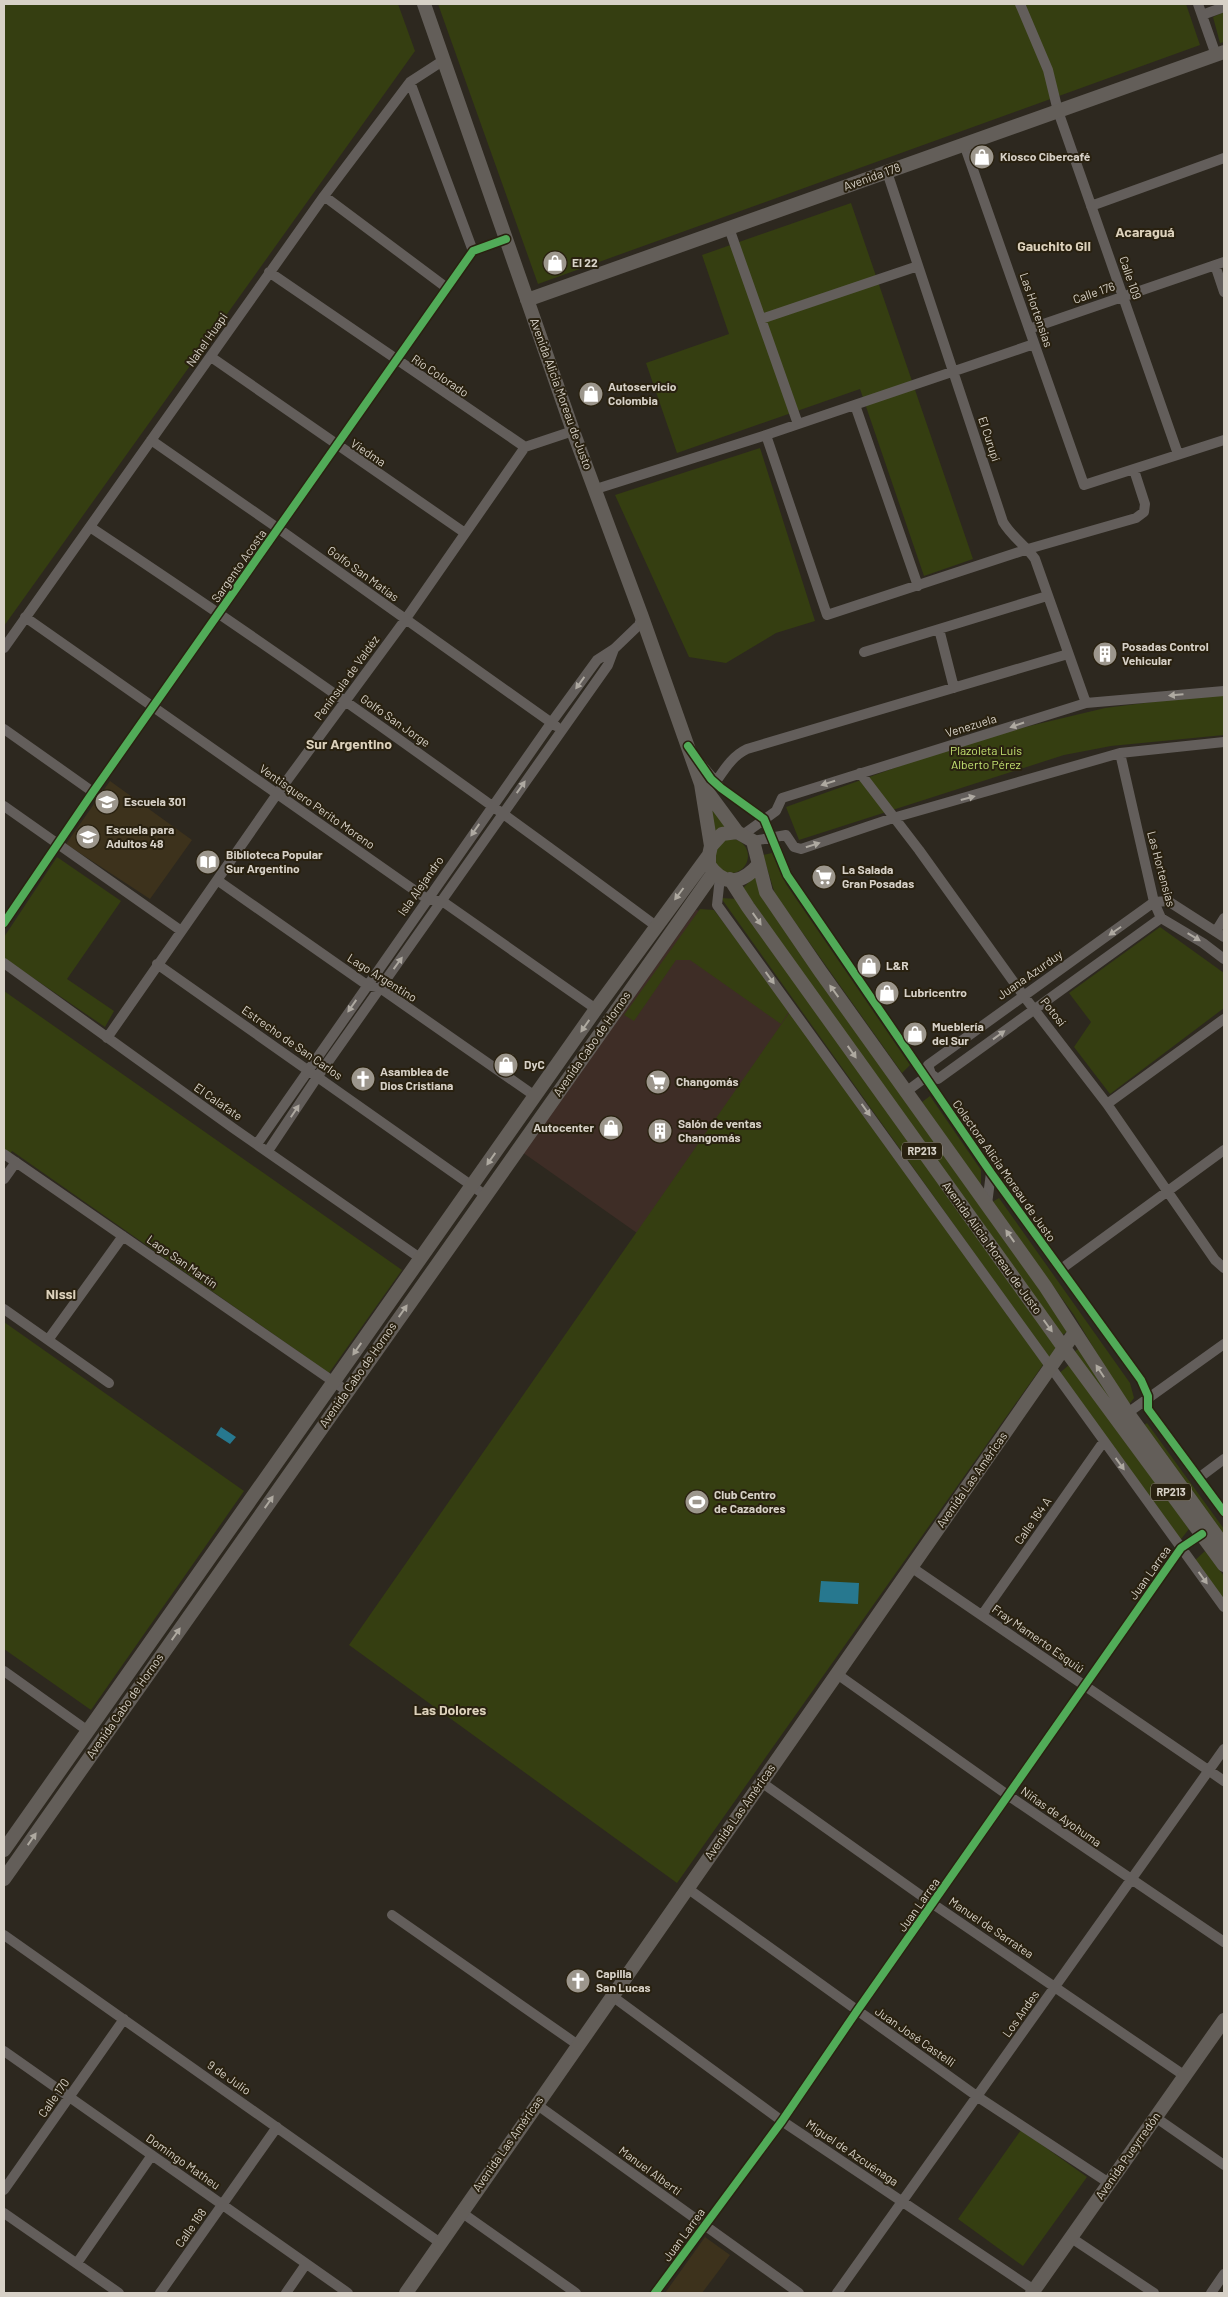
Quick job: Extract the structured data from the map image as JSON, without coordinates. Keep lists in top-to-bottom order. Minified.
{"streets":{"main road":["Avenida 178","Avenida Alicia Moreau de Justo","Avenida Cabo de Hornos","RP213","Avenida Las Américas","Avenida Pueyrredón"],"street":["Calle 109","Calle 176","Las Hortensias","Nahel Huapi","Río Colorado","El Curupí","Viedma","Sargento Acosta","Golfo San Matías","Península de Valdéz","Golfo San Jorge","Venezuela","Ventisquero Perito Moreno","Isla Alejandro","Juana Azurduy","Lago Argentino","Potosí","Estrecho de San Carlos","El Calafate","Colectora Alicia Moreau de Justo","Lago San Martín","Calle 164 A","Juan Larrea","Fray Mamerto Esquiú","Niñas de Ayohuma","Manuel de Sarratea","Los Andes","Juan José Castelli","9 de Julio","Calle 170","Miguel de Azcuénaga","Domingo Matheu","Manuel Alberti","Calle 168"]},"crossings":[["Avenida 178","Calle 109"],["Avenida 178","Las Hortensias"],["Avenida 178","Avenida Alicia Moreau de Justo"],["Avenida 178","El Curupí"],["Calle 109","Calle 176"],["Calle 176","Las Hortensias"],["Las Hortensias","Juana Azurduy"],["Nahel Huapi","Río Colorado"],["Nahel Huapi","Avenida Alicia Moreau de Justo"],["Nahel Huapi","Viedma"],["Nahel Huapi","Golfo San Matías"],["Nahel Huapi","Golfo San Jorge"],["Nahel Huapi","Ventisquero Perito Moreno"],["Río Colorado","Sargento Acosta"],["Río Colorado","Península de Valdéz"],["Avenida Alicia Moreau de Justo","Venezuela"],["Avenida Alicia Moreau de Justo","Isla Alejandro"],["Avenida Alicia Moreau de Justo","Juana Azurduy"],["Avenida Alicia Moreau de Justo","Avenida Cabo de Hornos"],["Avenida Alicia Moreau de Justo","Avenida Las Américas"],["Avenida Alicia Moreau de Justo","Juan Larrea"],["El Curupí","Venezuela"],["Viedma","Sargento Acosta"],["Viedma","Península de Valdéz"],["Sargento Acosta","Golfo San Matías"],["Sargento Acosta","Golfo San Jorge"],["Sargento Acosta","Ventisquero Perito Moreno"],["Golfo San Matías","Península de Valdéz"],["Golfo San Matías","Isla Alejandro"],["Península de Valdéz","Golfo San Jorge"],["Península de Valdéz","Ventisquero Perito Moreno"],["Península de Valdéz","Lago Argentino"],["Península de Valdéz","Estrecho de San Carlos"],["Península de Valdéz","El Calafate"],["Golfo San Jorge","Isla Alejandro"],["Golfo San Jorge","Avenida Cabo de Hornos"],["Venezuela","Potosí"],["Venezuela","Avenida Cabo de Hornos"],["Venezuela","Colectora Alicia Moreau de Justo"],["Ventisquero Perito Moreno","Isla Alejandro"],["Isla Alejandro","Lago Argentino"],["Isla Alejandro","Estrecho de San Carlos"],["Isla Alejandro","El Calafate"],["Juana Azurduy","Potosí"],["Juana Azurduy","Colectora Alicia Moreau de Justo"],["Lago Argentino","Avenida Cabo de Hornos"],["Estrecho de San Carlos","Avenida Cabo de Hornos"],["Avenida Cabo de Hornos","El Calafate"],["Avenida Cabo de Hornos","Lago San Martín"],["Avenida Las Américas","Fray Mamerto Esquiú"],["Avenida Las Américas","Niñas de Ayohuma"],["Avenida Las Américas","Manuel de Sarratea"],["Avenida Las Américas","Juan José Castelli"],["Avenida Las Américas","9 de Julio"],["Avenida Las Américas","Miguel de Azcuénaga"],["Avenida Las Américas","Manuel Alberti"],["Calle 164 A","Fray Mamerto Esquiú"],["Juan Larrea","Fray Mamerto Esquiú"],["Juan Larrea","Niñas de Ayohuma"],["Juan Larrea","Manuel de Sarratea"],["Juan Larrea","Juan José Castelli"],["Juan Larrea","Miguel de Azcuénaga"],["Juan Larrea","Manuel Alberti"],["Fray Mamerto Esquiú","Los Andes"],["Niñas de Ayohuma","Los Andes"],["Manuel de Sarratea","Los Andes"],["Manuel de Sarratea","Avenida Pueyrredón"],["Los Andes","Juan José Castelli"],["Los Andes","Miguel de Azcuénaga"],["Juan José Castelli","Avenida Pueyrredón"],["9 de Julio","Calle 170"],["9 de Julio","Calle 168"],["Calle 170","Domingo Matheu"],["Miguel de Azcuénaga","Avenida Pueyrredón"],["Domingo Matheu","Calle 168"]],"districts":["Acaraguá","Gauchito Gil","Sur Argentino","Nissi","Las Dolores"],"parks":["Plazoleta Luis Alberto Pérez"],"places":{"shop":["Kiosco Cibercafé","El 22","Autoservicio Colombia","L&R","Lubricentro","Mueblería del Sur","DyC","Autocenter"],"building":["Posadas Control Vehicular","Salón de ventas Changomás"],"school or university":["Escuela 301","Escuela para Adultos 48"],"library":["Biblioteca Popular Sur Argentino"],"supermarket":["La Salada Gran Posadas","Changomás"],"church":["Asamblea de Dios Cristiana","Capilla San Lucas"],"sports":["Club Centro de Cazadores"]}}
